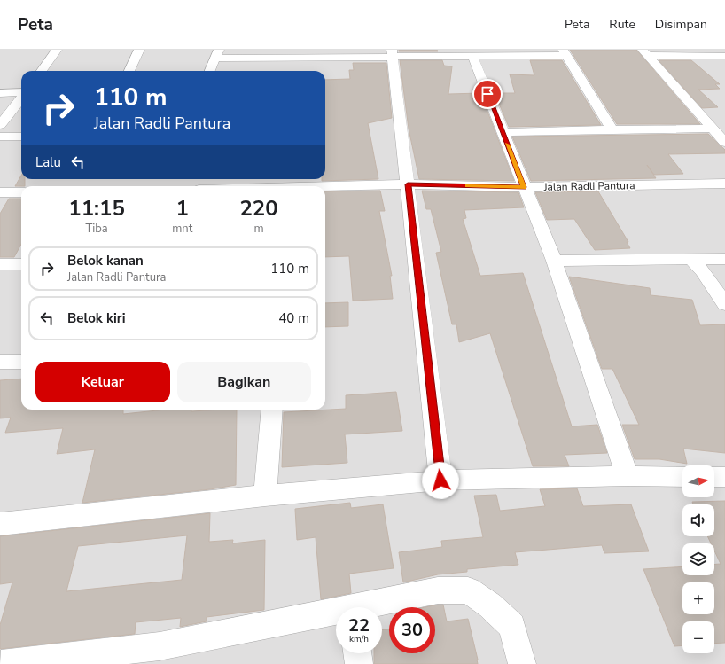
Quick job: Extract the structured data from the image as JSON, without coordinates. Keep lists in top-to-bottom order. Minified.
{"streets":{"street":["Jalan Radli Pantura"]},"north":"right","page":{"header":"Peta","nav":["Peta","Rute","Disimpan"],"turn":["110 m","Jalan Radli Pantura"],"then":"Lalu","eta":["11:15","Tiba","1","mnt","220","m"],"list":[{"name":"Belok kanan","note":"Jalan Radli Pantura","value":"110 m"},{"name":"Belok kiri","value":"40 m"}],"buttons":["Keluar","Bagikan"],"map_buttons":["+","−"],"speed":"22 km/h","limit":"30"}}
